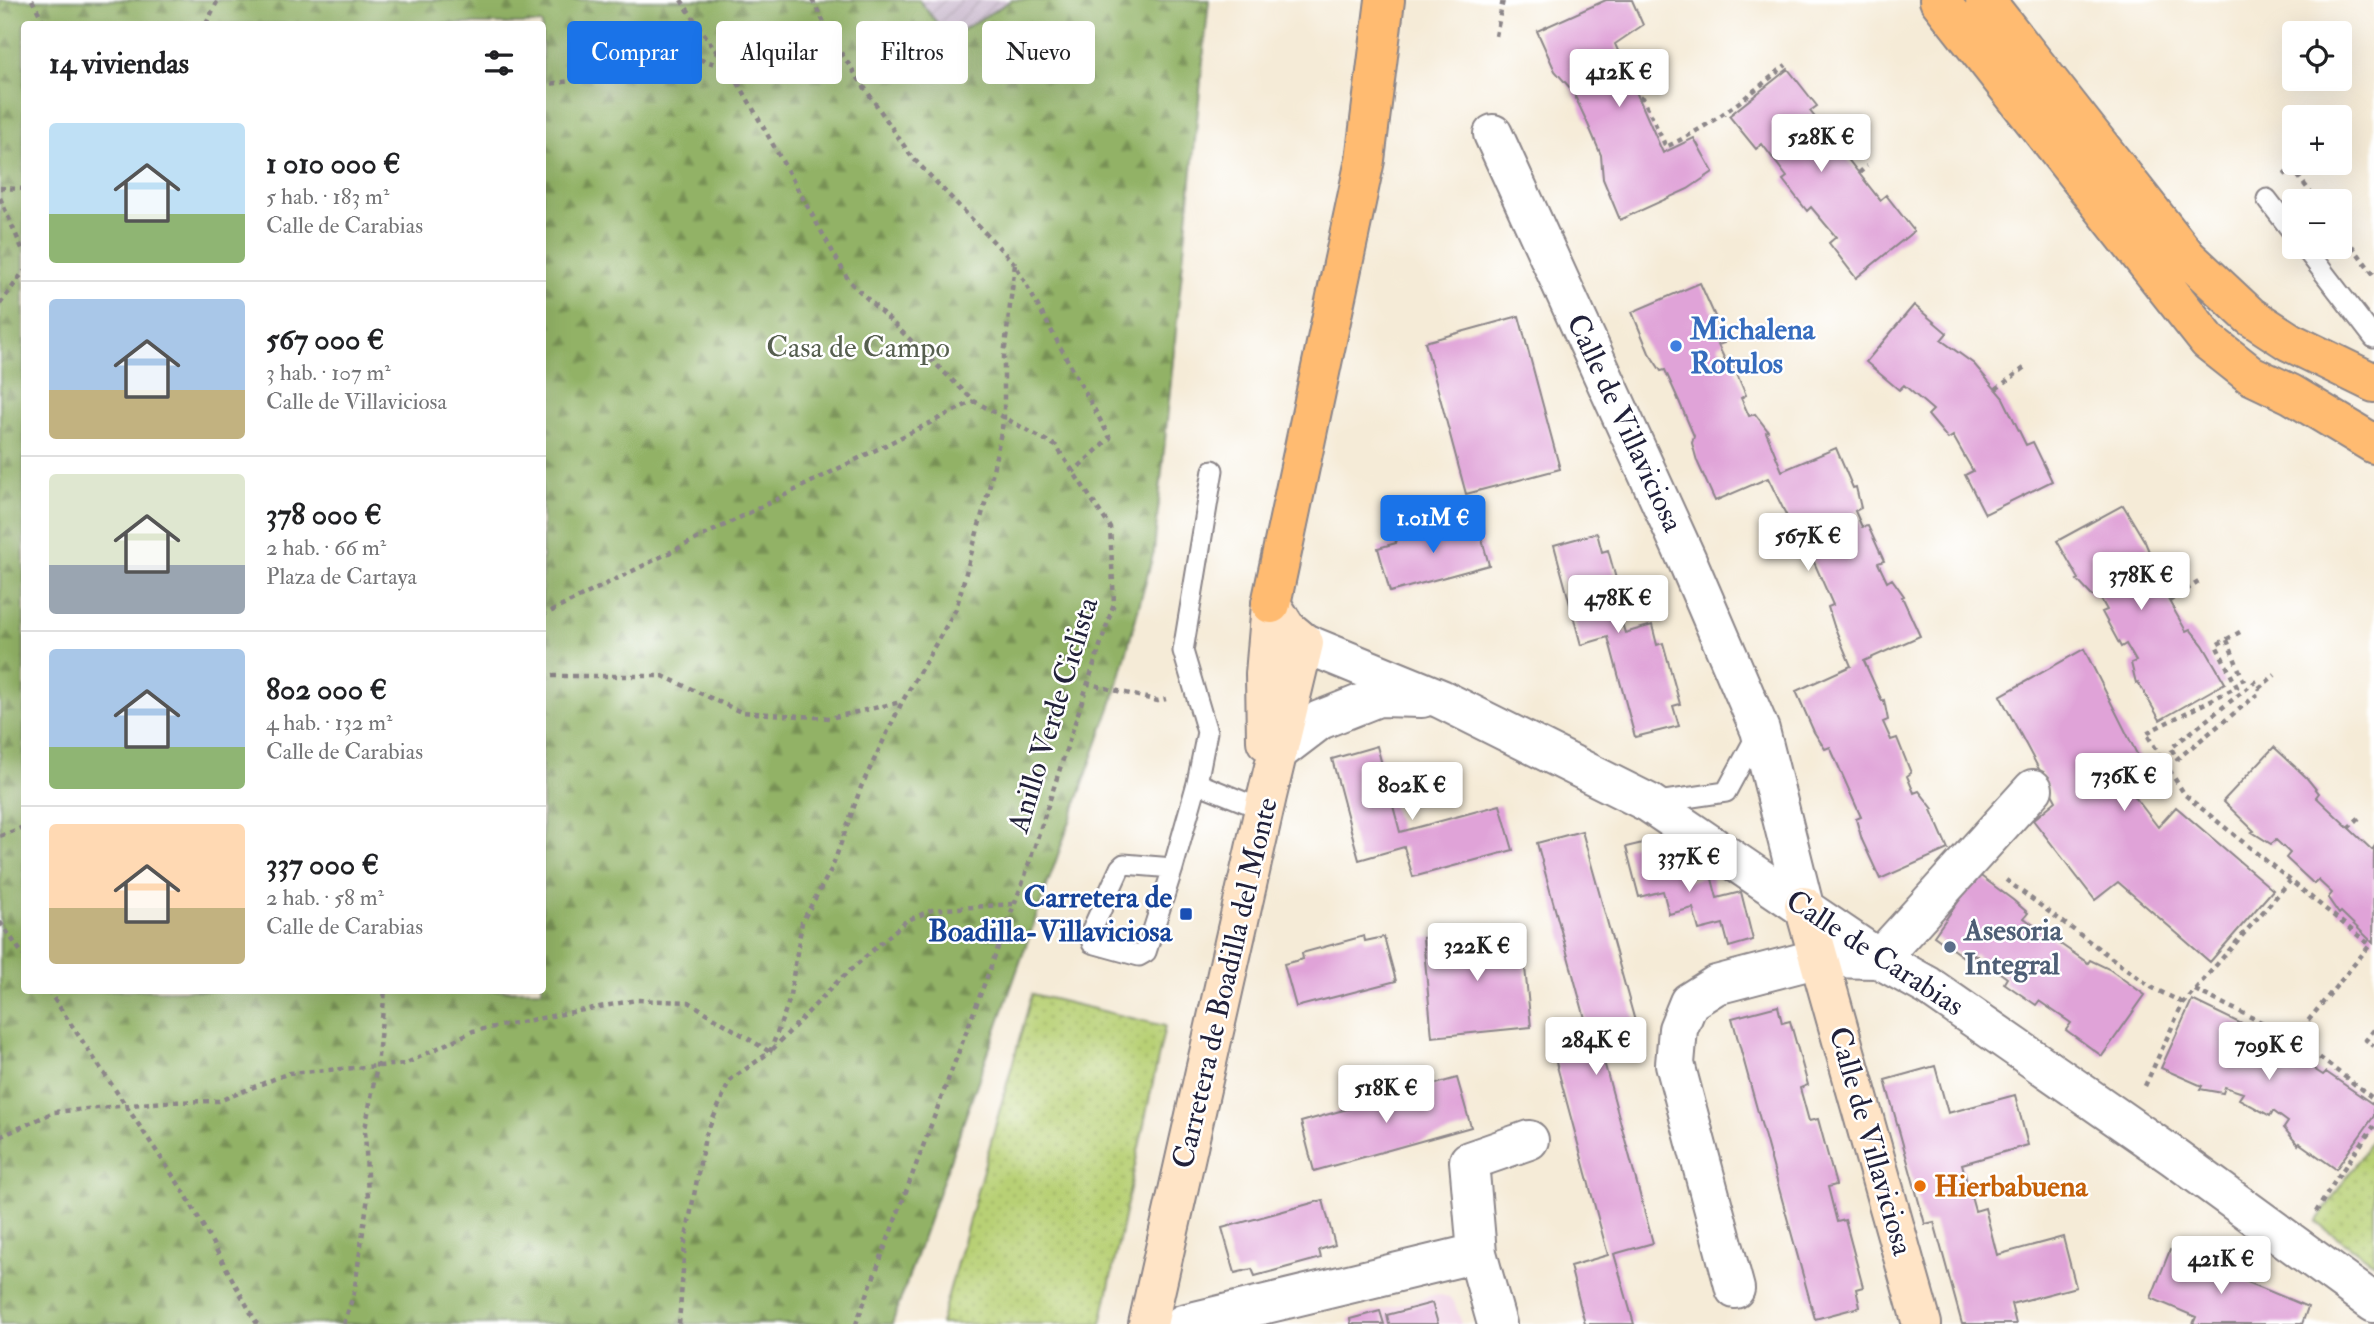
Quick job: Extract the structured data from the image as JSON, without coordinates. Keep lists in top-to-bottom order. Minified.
{"streets":{"street":["Calle de Villaviciosa","Calle de Carabias","Carretera de Boadilla del Monte"],"path":["Anillo Verde Ciclista"]},"crossings":[["Calle de Villaviciosa","Calle de Carabias"],["Calle de Carabias","Carretera de Boadilla del Monte"]],"parks":["Casa de Campo"],"places":{"other":["Michalena Rotulos","Asesoria Integral","Hierbabuena"],"transit":["Carretera de Boadilla-Villaviciosa"]},"page":{"map_buttons":["+","−"],"chip":["Comprar","Alquilar","Filtros","Nuevo"],"heading":"14 viviendas","price":["412K €","528K €","1.01M €","567K €","378K €","478K €","736K €","802K €","337K €","322K €","284K €","709K €","518K €","421K €"],"list":[{"name":"1 010 000 €","note":"5 hab. · 183 m² · Calle de Carabias"},{"name":"567 000 €","note":"3 hab. · 107 m² · Calle de Villaviciosa"},{"name":"378 000 €","note":"2 hab. · 66 m² · Plaza de Cartaya"},{"name":"802 000 €","note":"4 hab. · 132 m² · Calle de Carabias"},{"name":"337 000 €","note":"2 hab. · 58 m² · Calle de Carabias"}]}}
